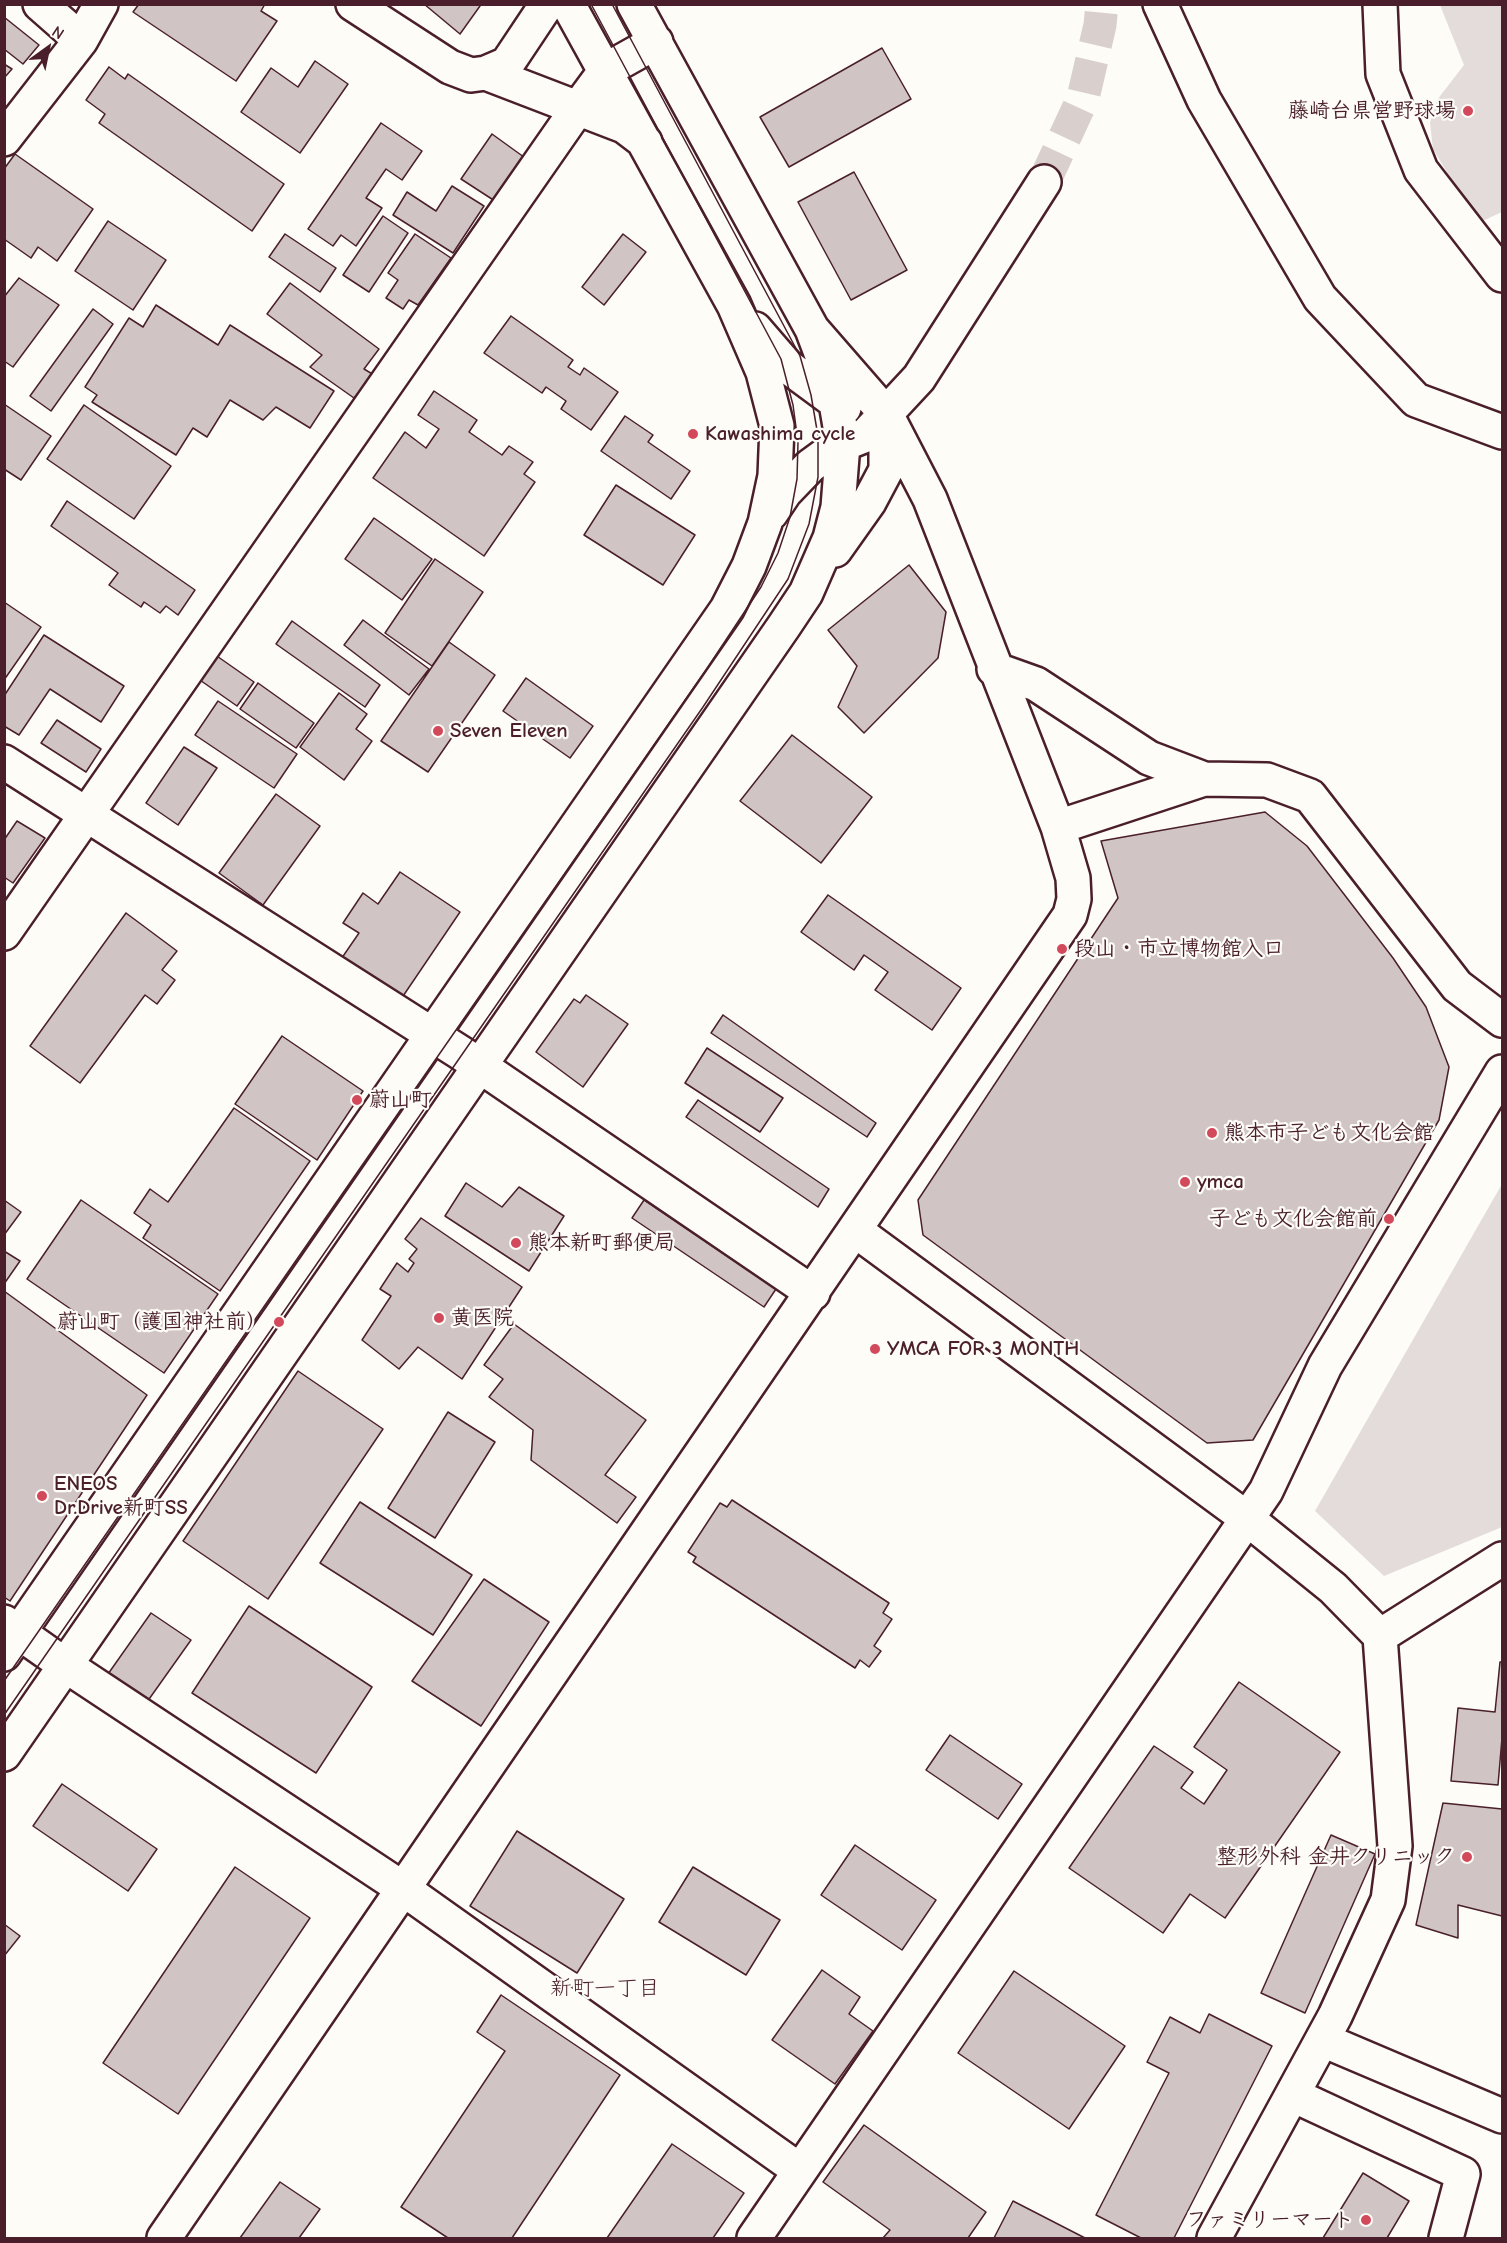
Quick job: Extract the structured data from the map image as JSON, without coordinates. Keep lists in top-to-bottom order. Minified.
{"districts":["新町一丁目"],"places":["藤崎台県営野球場","Kawashima cycle","Seven Eleven","段山・市立博物館入口","蔚山町","熊本市子ども文化会館","ymca","子ども文化会館前","熊本新町郵便局","黄医院","蔚山町（護国神社前）","YMCA FOR 3 MONTH","ENEOS Dr.Drive新町SS","整形外科 金井クリニック","ファミリーマート"],"north":"top right"}
